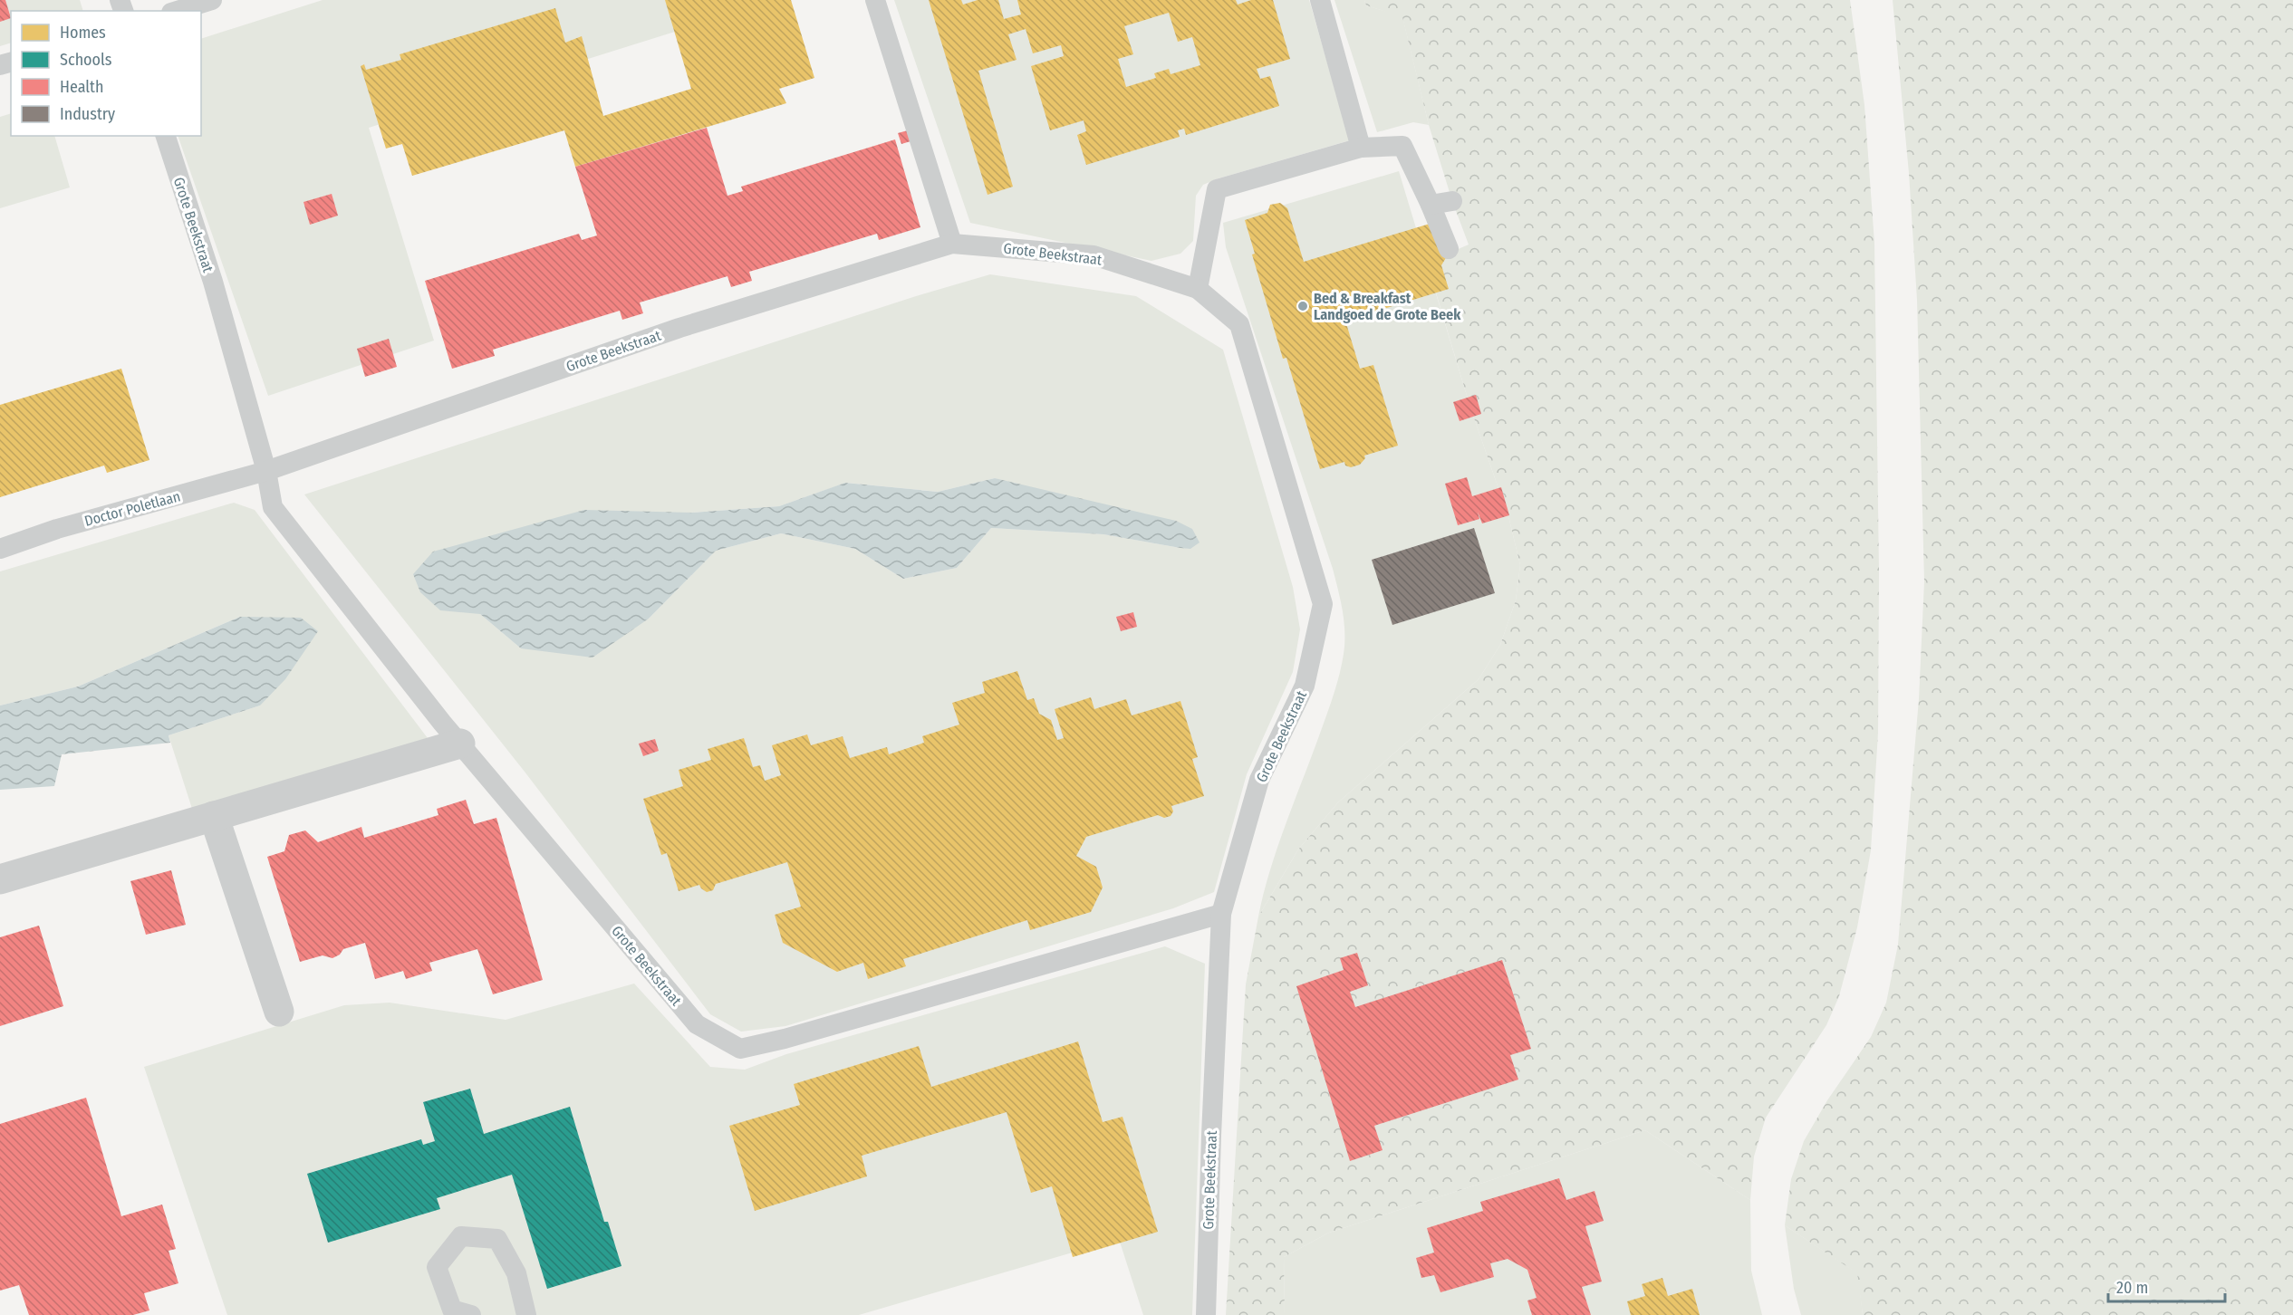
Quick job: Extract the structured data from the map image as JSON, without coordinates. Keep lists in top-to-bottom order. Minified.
{"streets":{"lane":["Grote Beekstraat","Doctor Poletlaan"]},"crossings":[["Grote Beekstraat","Doctor Poletlaan"]],"places":["Bed & Breakfast Landgoed de Grote Beek"],"legend":["Homes","Schools","Health","Industry"],"scale_bar":"20 m"}
